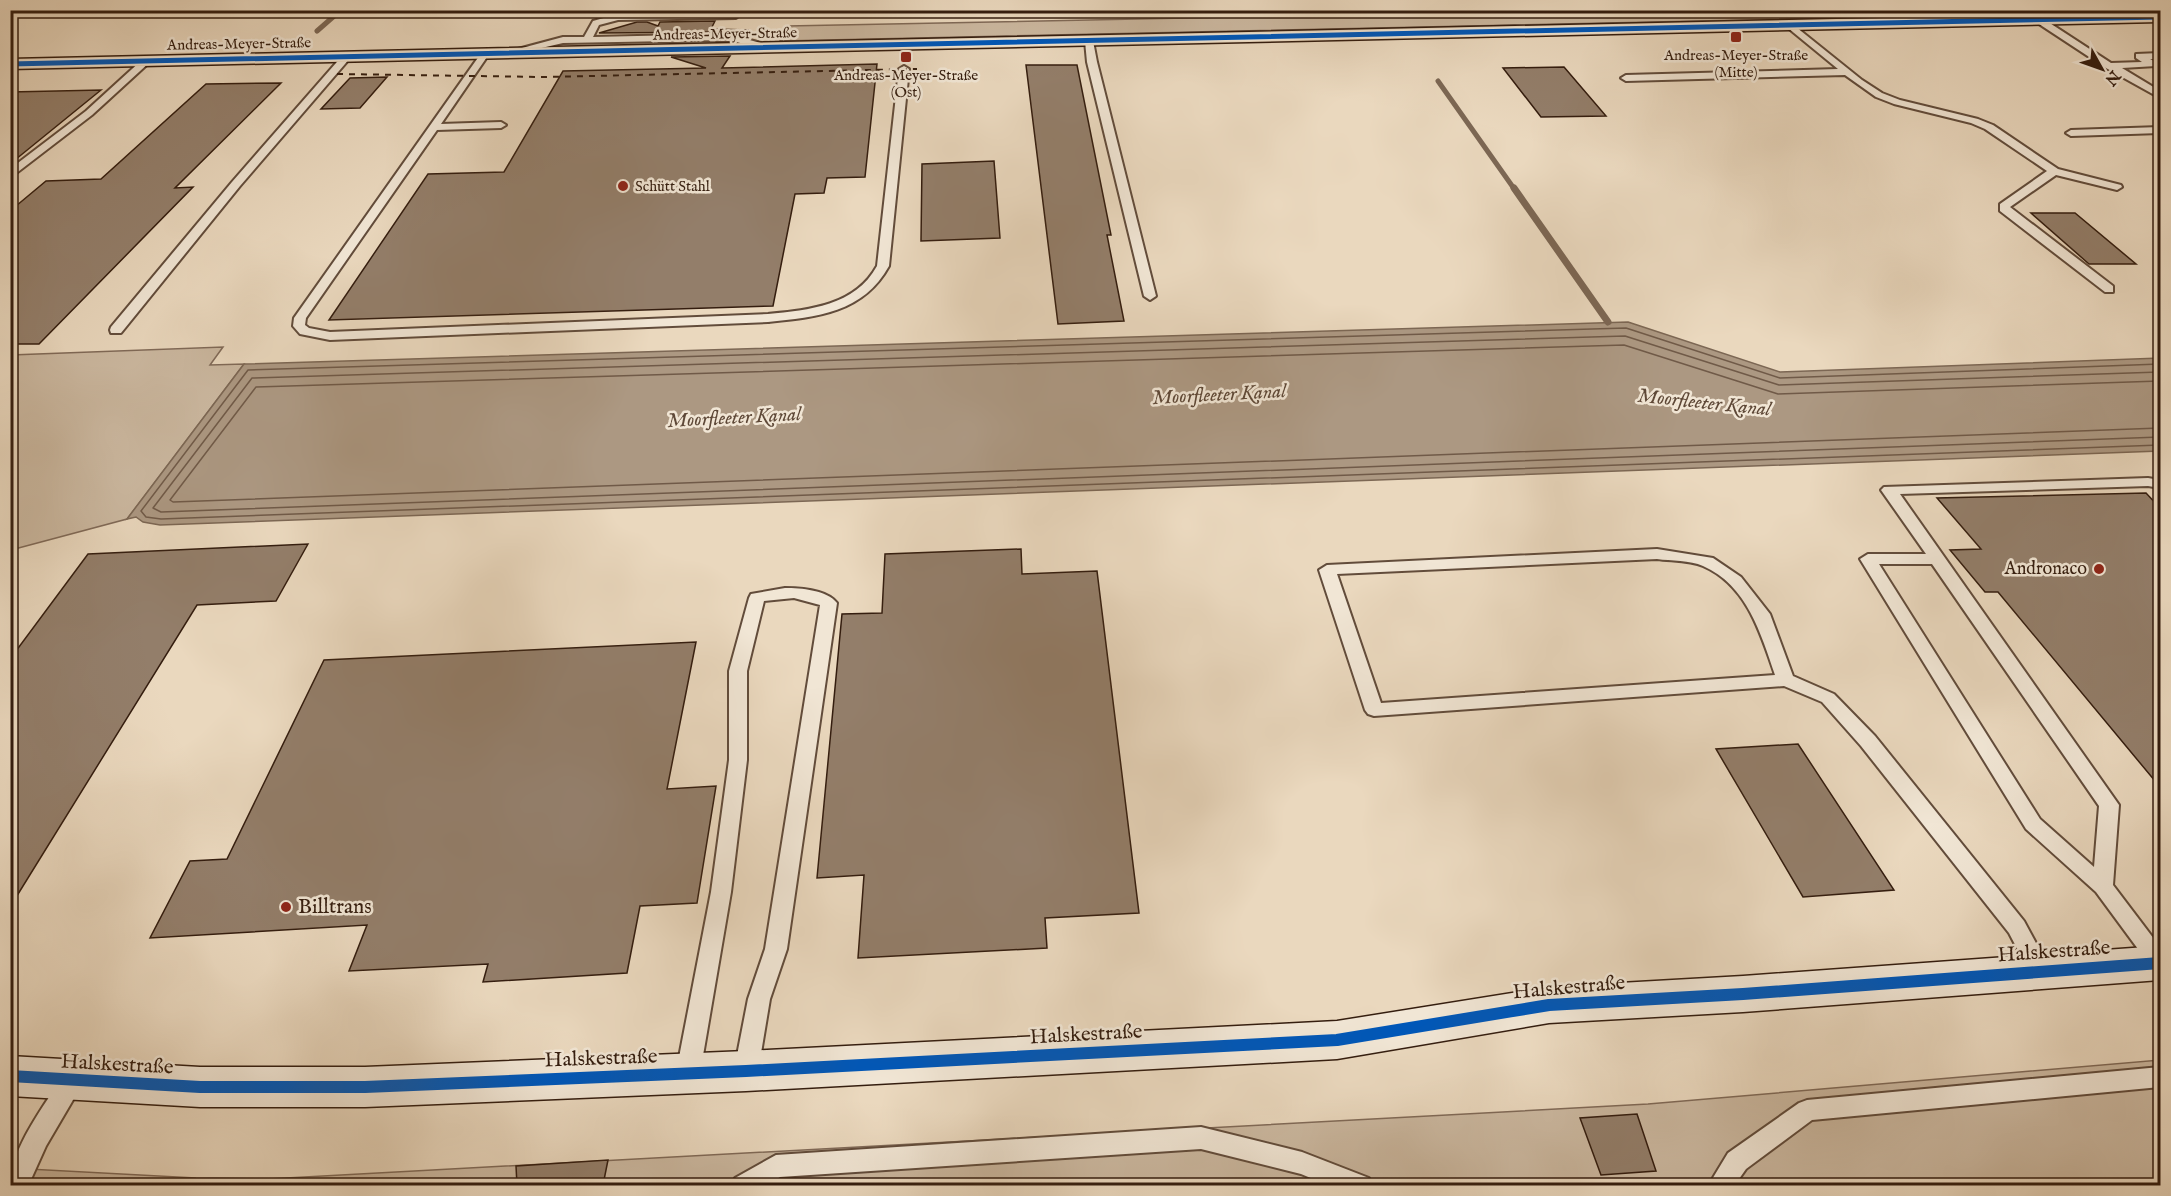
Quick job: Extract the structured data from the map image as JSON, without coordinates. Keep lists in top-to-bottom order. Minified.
{"streets":{"main road":["Andreas-Meyer-Straße"],"street":["Halskestraße"]},"water":["Moorfleeter Kanal"],"places":{"transit":["Andreas-Meyer-Straße (Mitte)","Andreas-Meyer-Straße (Ost)"],"other":["Schütt Stahl","Andronaco","Billtrans"]},"north":"bottom right"}
